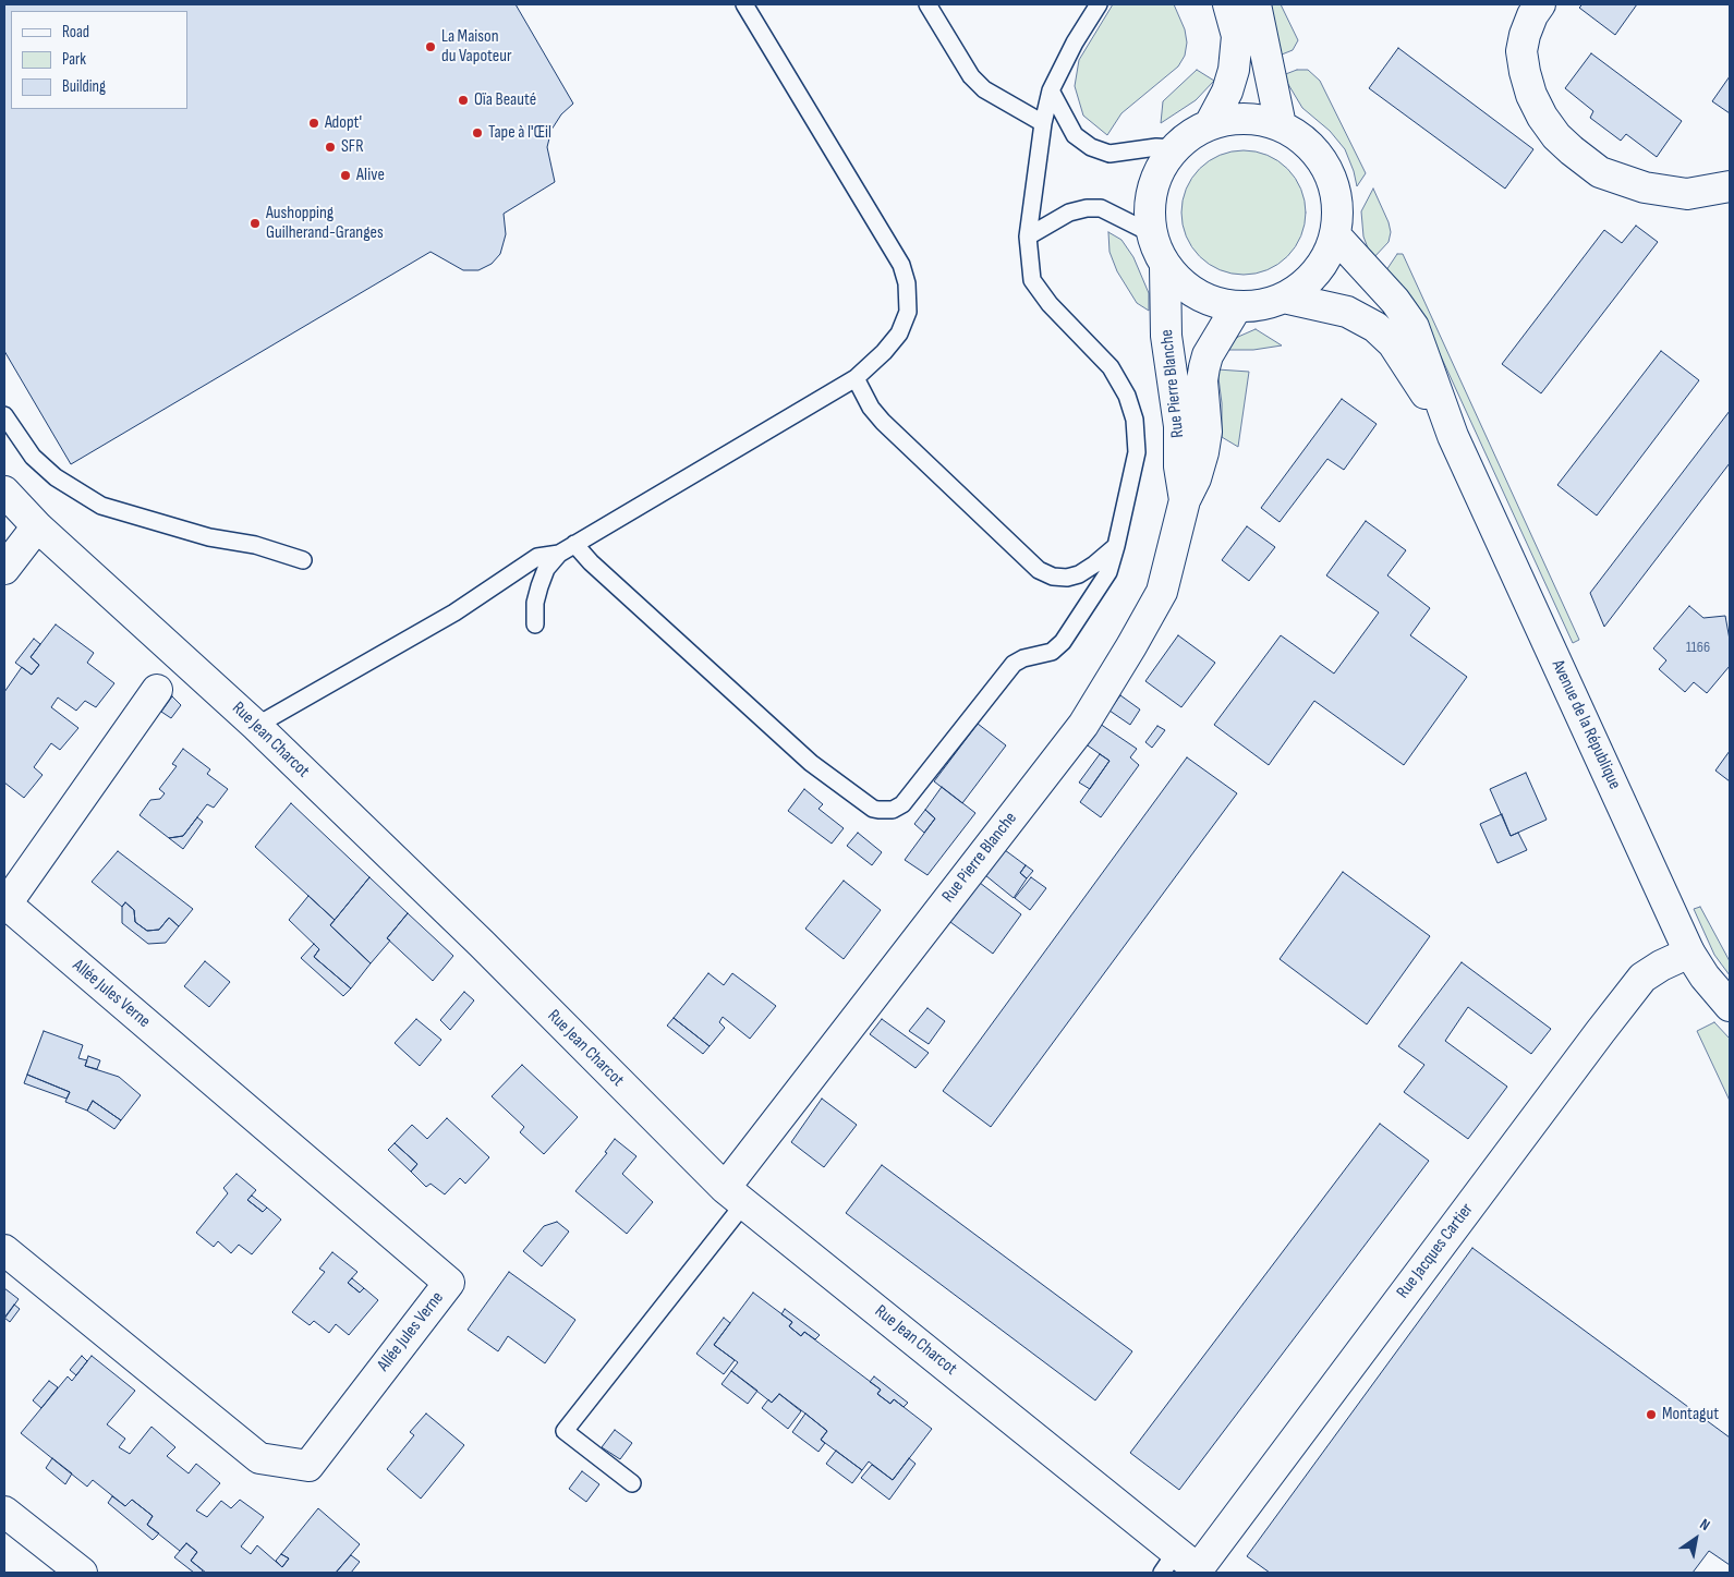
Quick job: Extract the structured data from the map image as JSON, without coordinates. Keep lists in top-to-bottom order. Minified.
{"streets":{"street":["Rue Pierre Blanche","Avenue de la République","Rue Jean Charcot","Allée Jules Verne","Rue Jacques Cartier"]},"crossings":[["Rue Pierre Blanche","Avenue de la République"],["Rue Pierre Blanche","Rue Jean Charcot"],["Avenue de la République","Rue Jacques Cartier"],["Rue Jean Charcot","Rue Jacques Cartier"]],"places":["La Maison du Vapoteur","Oïa Beauté","Adopt'","Tape à l'Œil","SFR","Alive","Aushopping Guilherand-Granges","Montagut"],"house_numbers":["1166"],"legend":["Road","Park","Building"],"north":"top right"}
